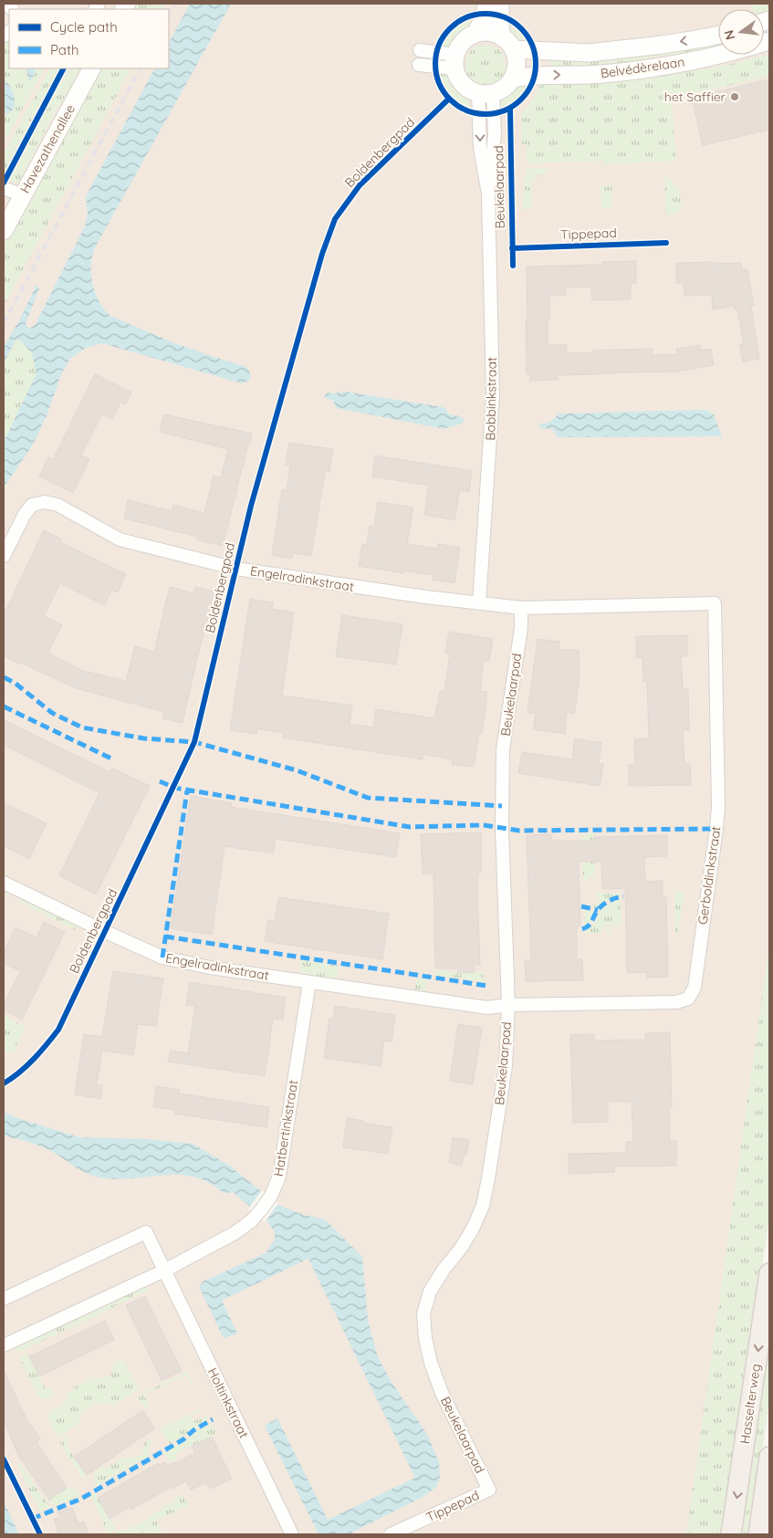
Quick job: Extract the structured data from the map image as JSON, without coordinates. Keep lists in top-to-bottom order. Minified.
{"streets":{"main road":["Belvédèrelaan","Havezathenallee","Hasselterweg"],"street":["Beukelaarpad","Tippepad","Bobbinkstraat","Engelradinkstraat","Gerboldinkstraat","Hatbertinkstraat","Holtinkstraat"],"cycle path":["Boldenbergpad"]},"crossings":[["Belvédèrelaan","Bobbinkstraat"],["Beukelaarpad","Tippepad"],["Beukelaarpad","Gerboldinkstraat"],["Bobbinkstraat","Engelradinkstraat"],["Bobbinkstraat","Gerboldinkstraat"],["Engelradinkstraat","Gerboldinkstraat"],["Engelradinkstraat","Hatbertinkstraat"],["Gerboldinkstraat","Hatbertinkstraat"],["Hatbertinkstraat","Holtinkstraat"]],"one_way":["Hasselterweg"],"places":["het Saffier"],"legend":["Cycle path","Path"],"north":"left"}
